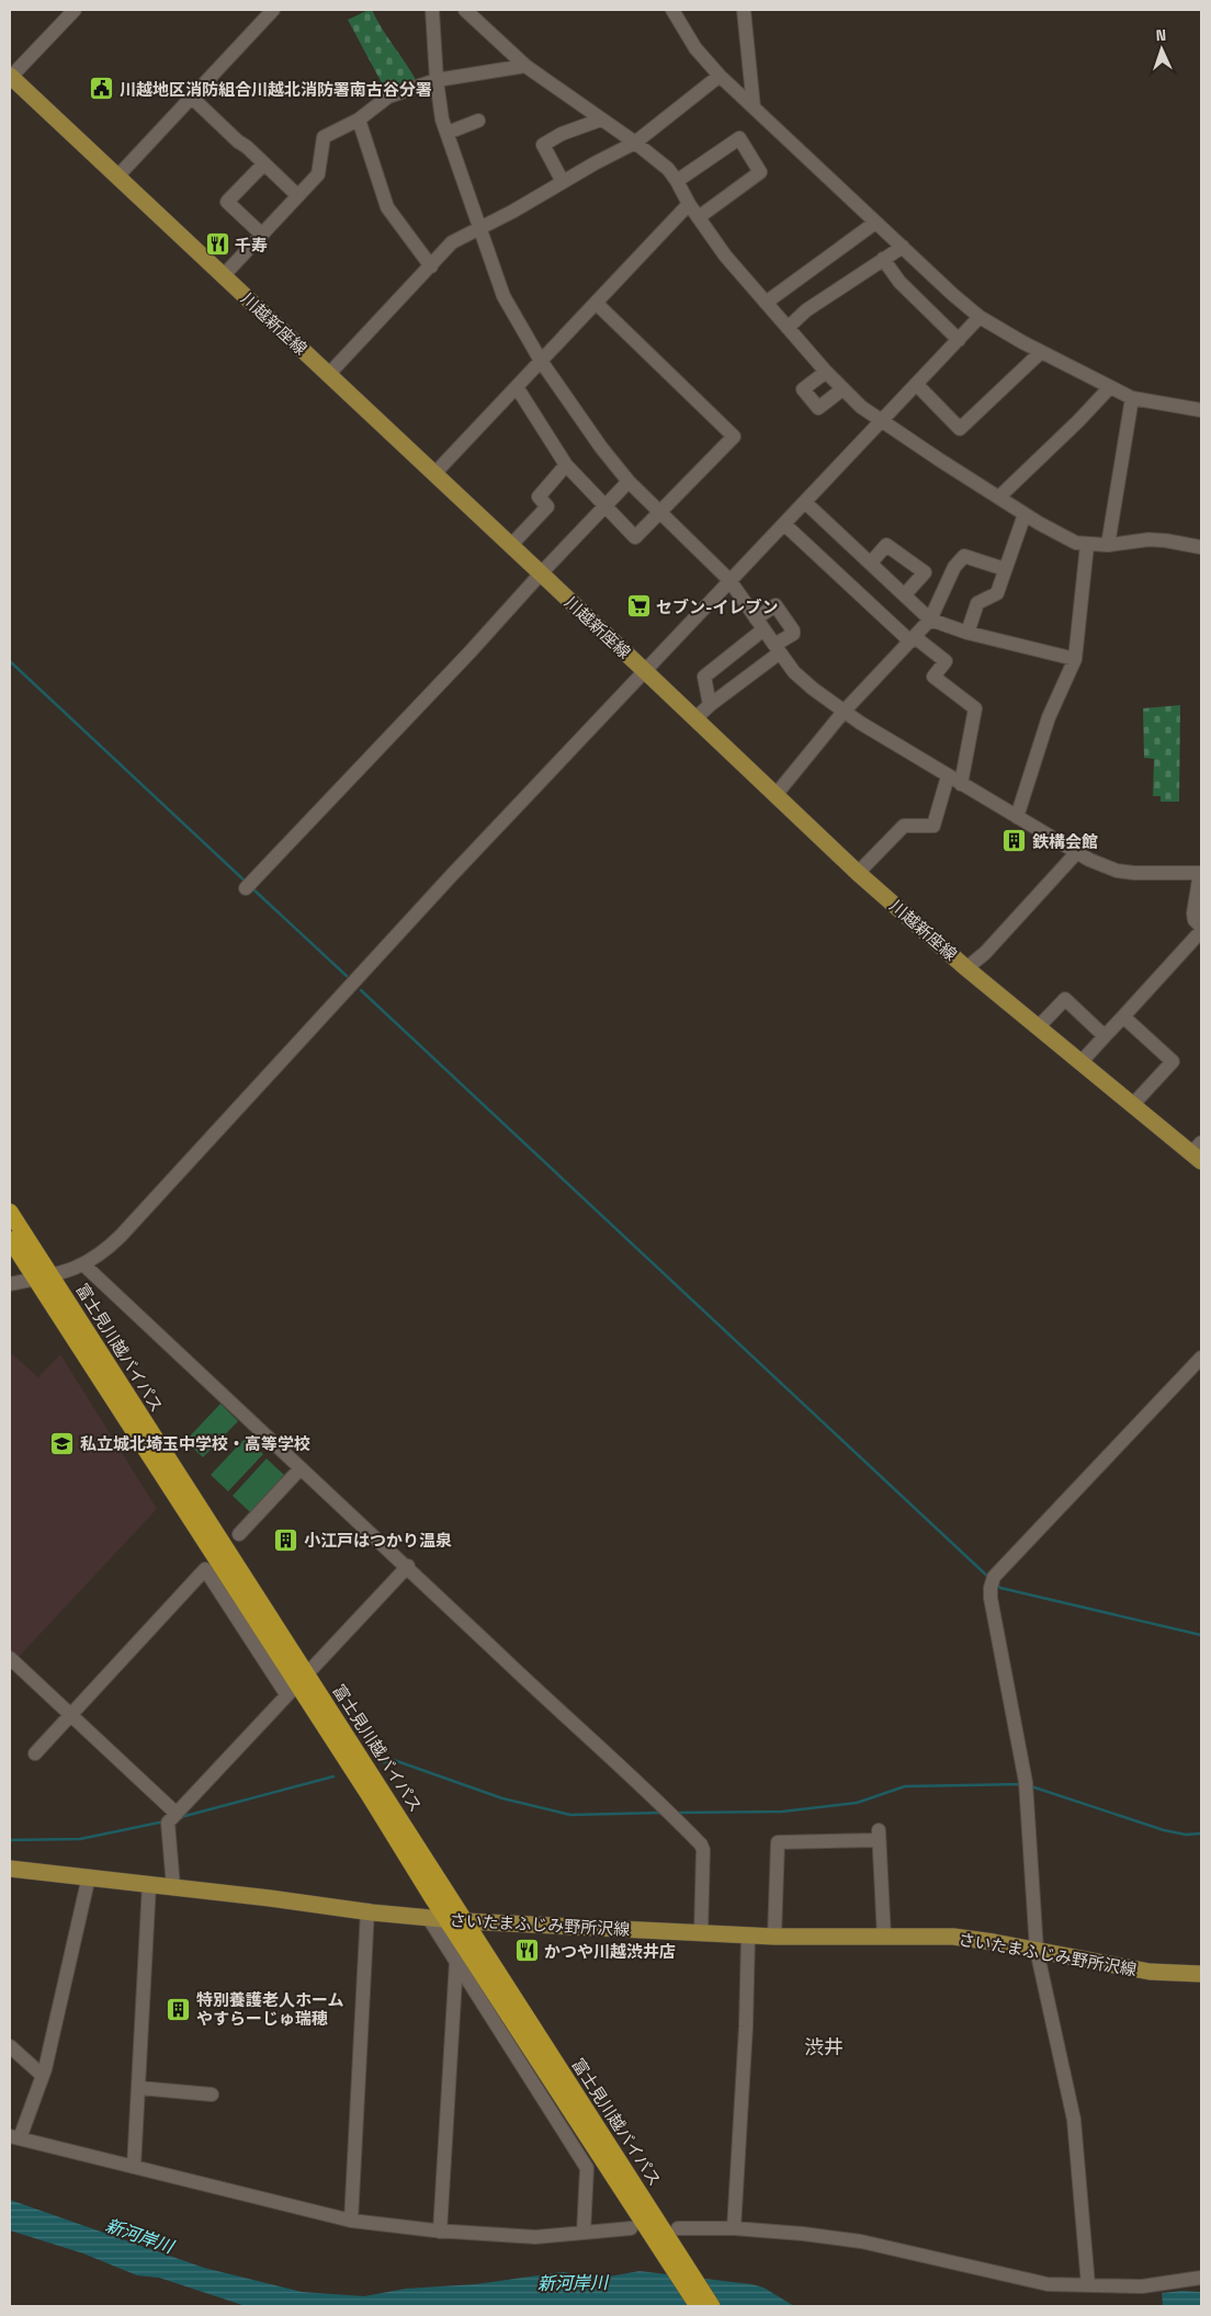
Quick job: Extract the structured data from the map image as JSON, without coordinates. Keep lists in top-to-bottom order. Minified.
{"streets":{"highway":["富士見川越バイパス"],"main road":["川越新座線","さいたまふじみ野所沢線"]},"crossings":[["富士見川越バイパス","さいたまふじみ野所沢線"]],"districts":["渋井"],"water":["新河岸川"],"places":{"public building":["川越地区消防組合川越北消防署南古谷分署"],"restaurant":["千寿","かつや川越渋井店"],"supermarket":["セブン-イレブン"],"building":["鉄構会館","小江戸はつかり温泉","特別養護老人ホーム やすらーじゅ瑞穂"],"school or university":["私立城北埼玉中学校・高等学校"]},"north":"top"}
